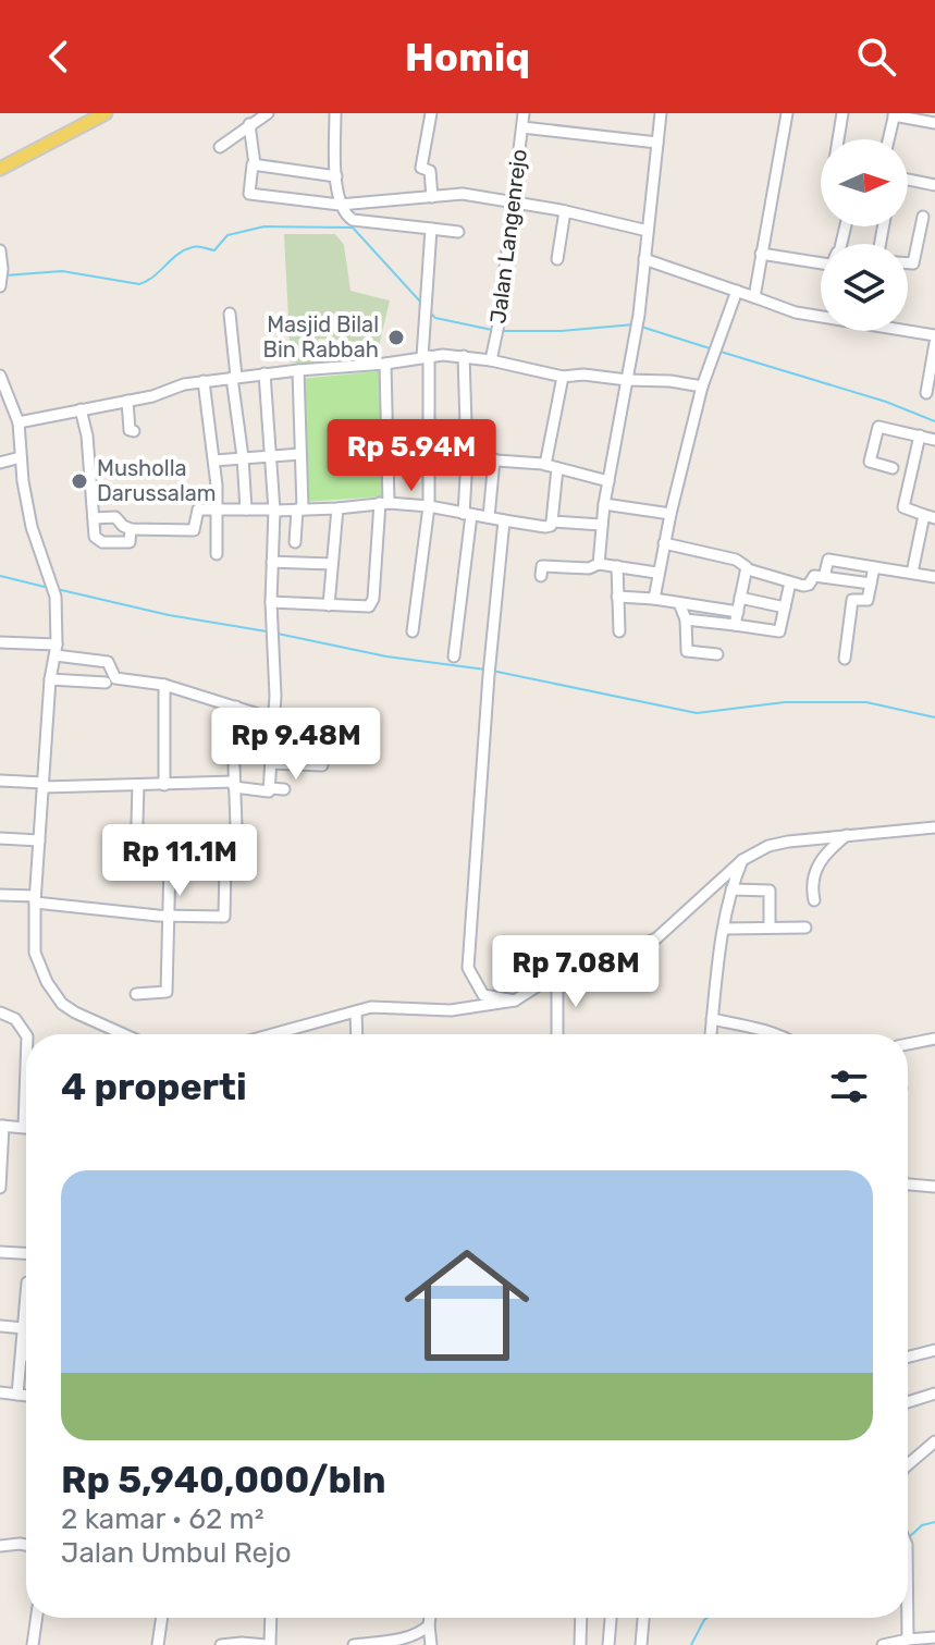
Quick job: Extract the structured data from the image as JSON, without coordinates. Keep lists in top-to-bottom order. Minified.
{"streets":{"street":["Jalan Langenrejo"]},"places":["Masjid Bilal Bin Rabbah","Musholla Darussalam"],"north":"right","page":{"header":"Homiq","price":["Rp 5.94M","Rp 9.48M","Rp 11.1M","Rp 7.08M"],"heading":"4 properti","list":[{"name":"Rp 5,940,000/bln","note":"2 kamar · 62 m² · Jalan Umbul Rejo"}]}}
